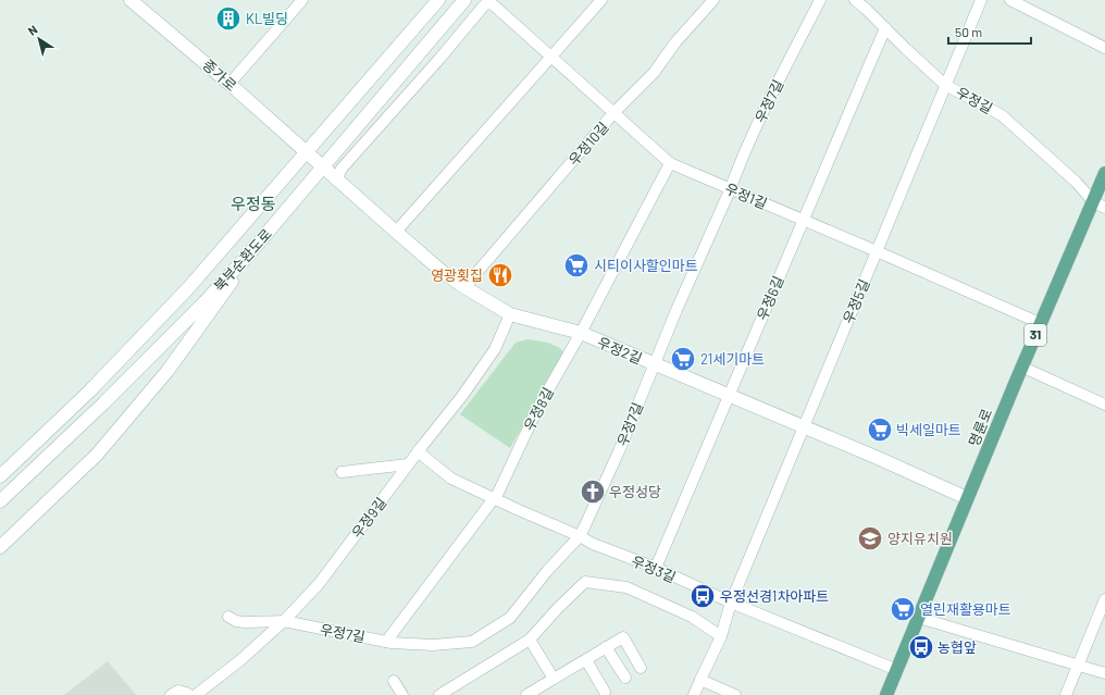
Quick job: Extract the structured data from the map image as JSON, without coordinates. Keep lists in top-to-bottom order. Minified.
{"streets":{"main road":["종가로","북부순환도로","31","우정2길","명륜로"],"street":["우정길","우정7길","우정10길","우정1길","우정6길","우정5길","우정8길","우정9길","우정3길"]},"crossings":[["종가로","북부순환도로"],["종가로","우정2길"],["우정길","우정6길"],["우정길","우정5길"],["우정길","명륜로"],["우정7길","우정1길"],["우정7길","우정2길"],["우정7길","우정8길"],["우정7길","우정9길"],["우정7길","우정3길"],["우정10길","우정1길"],["우정10길","우정2길"],["우정1길","우정6길"],["우정1길","우정5길"],["우정1길","우정2길"],["우정1길","우정8길"],["우정1길","명륜로"],["북부순환도로","우정2길"],["우정6길","우정2길"],["우정6길","우정3길"],["우정5길","우정2길"],["우정5길","우정3길"],["우정2길","우정8길"],["우정2길","명륜로"],["우정2길","우정9길"],["우정8길","우정3길"],["명륜로","우정3길"],["우정9길","우정3길"]],"districts":["우정동"],"places":{"building":["KL빌딩"],"supermarket":["시티이사할인마트","21세기마트","빅세일마트","열린재활용마트"],"restaurant":["영광횟집"],"church":["우정성당"],"school or university":["양지유치원"],"bus stop":["우정선경1차아파트","농협앞"]},"scale_bar":"50 m","north":"top left"}
